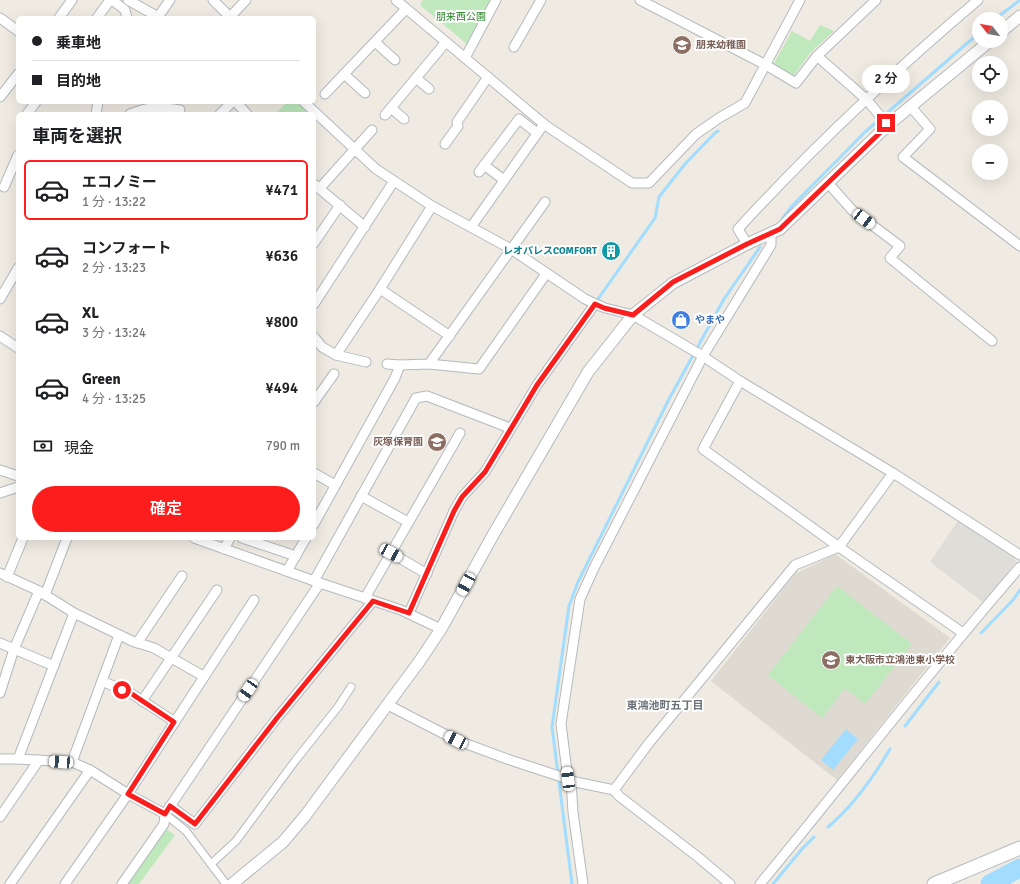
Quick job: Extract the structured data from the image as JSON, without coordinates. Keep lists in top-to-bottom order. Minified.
{"districts":["東鴻池町五丁目"],"parks":["朋来西公園"],"places":{"school or university":["朋来幼稚園","灰塚保育園","東大阪市立鴻池東小学校"],"building":["レオパレスCOMFORT"],"shop":["やまや"]},"north":"top left","page":{"map_buttons":["+","−"],"banner":["乗車地","目的地"],"bubble":"2 分","heading":"車両を選択","list":[{"name":"エコノミー","note":"1 分 · 13:22","value":"¥471"},{"name":"コンフォート","note":"2 分 · 13:23","value":"¥636"},{"name":"XL","note":"3 分 · 13:24","value":"¥800"},{"name":"Green","note":"4 分 · 13:25","value":"¥494"}],"pay":["現金","790 m"],"buttons":"確定"}}
